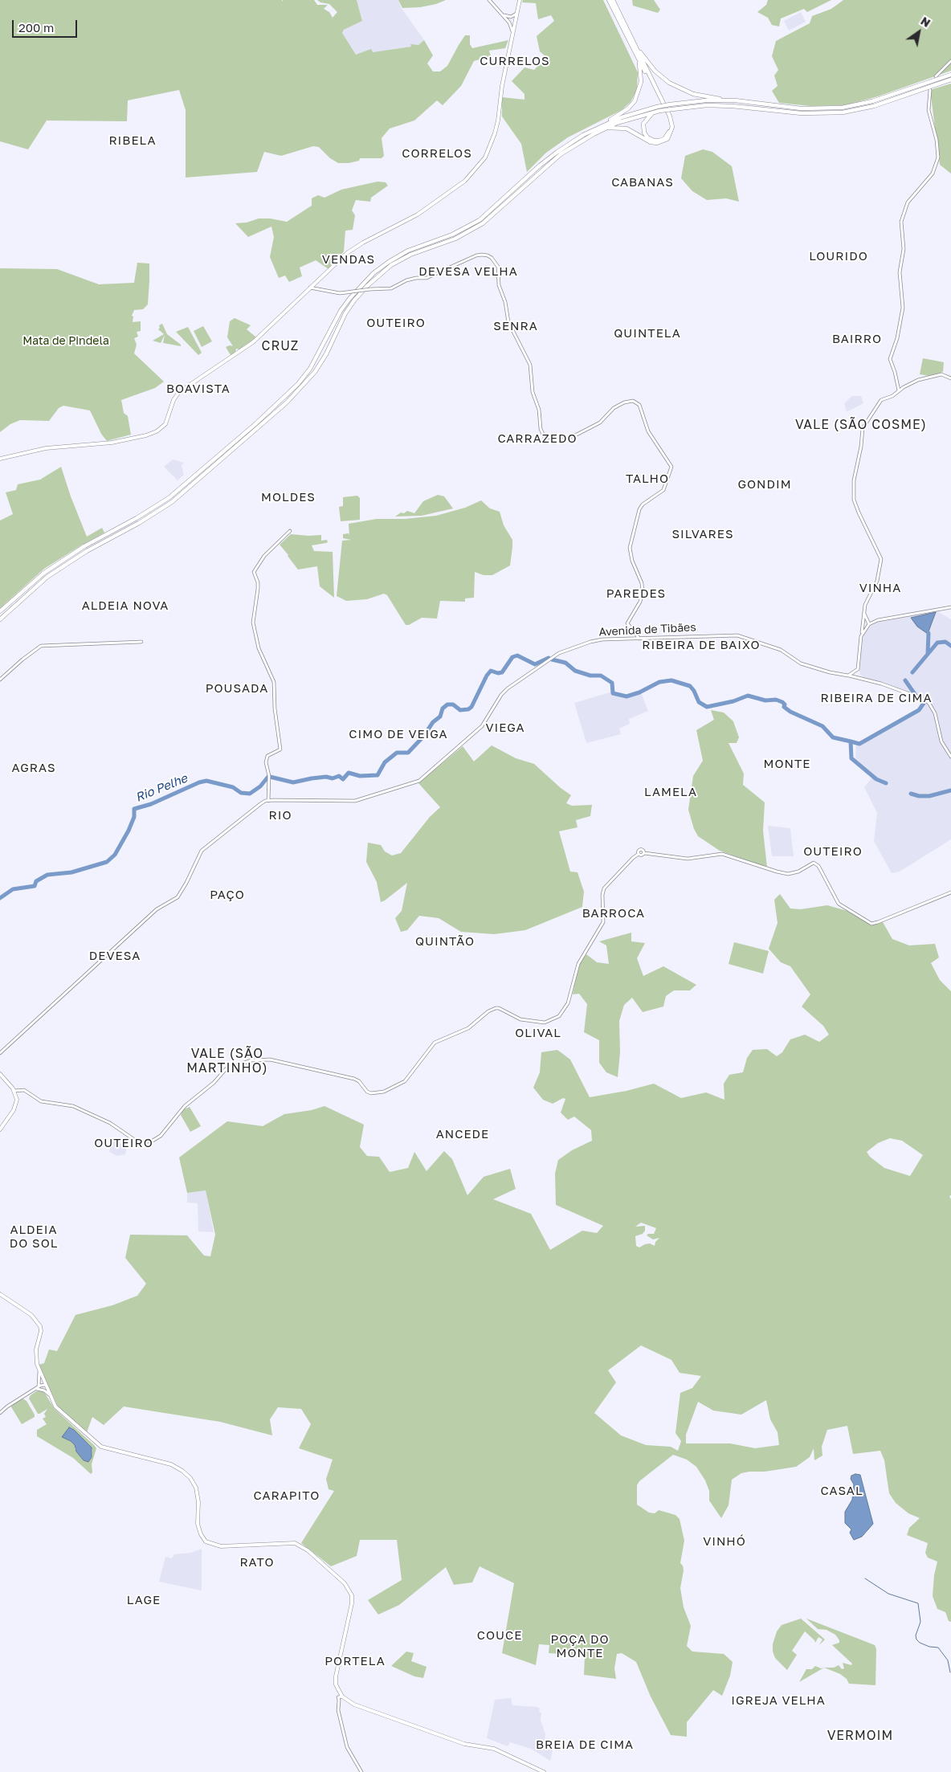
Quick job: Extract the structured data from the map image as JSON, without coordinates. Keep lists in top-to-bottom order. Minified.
{"streets":{"street":["Avenida de Tibães"]},"districts":["CURRELOS","RIBELA","CORRELOS","CABANAS","LOURIDO","VENDAS","DEVESA VELHA","OUTEIRO","SENRA","QUINTELA","BAIRRO","CRUZ","BOAVISTA","VALE (SÃO COSME)","CARRAZEDO","TALHO","GONDIM","MOLDES","SILVARES","VINHA","PAREDES","ALDEIA NOVA","RIBEIRA DE BAIXO","POUSADA","RIBEIRA DE CIMA","VIEGA","CIMO DE VEIGA","MONTE","AGRAS","LAMELA","RIO","OUTEIRO","PAÇO","BARROCA","QUINTÃO","DEVESA","OLIVAL","VALE (SÃO MARTINHO)","ANCEDE","OUTEIRO","ALDEIA DO SOL","CASAL","CARAPITO","VINHÓ","RATO","LAGE","COUCE","POÇA DO MONTE","PORTELA","IGREJA VELHA","VERMOIM","BREIA DE CIMA"],"water":["Rio Pelhe"],"parks":["Mata de Pindela"],"scale_bar":"200 m","north":"top right"}
